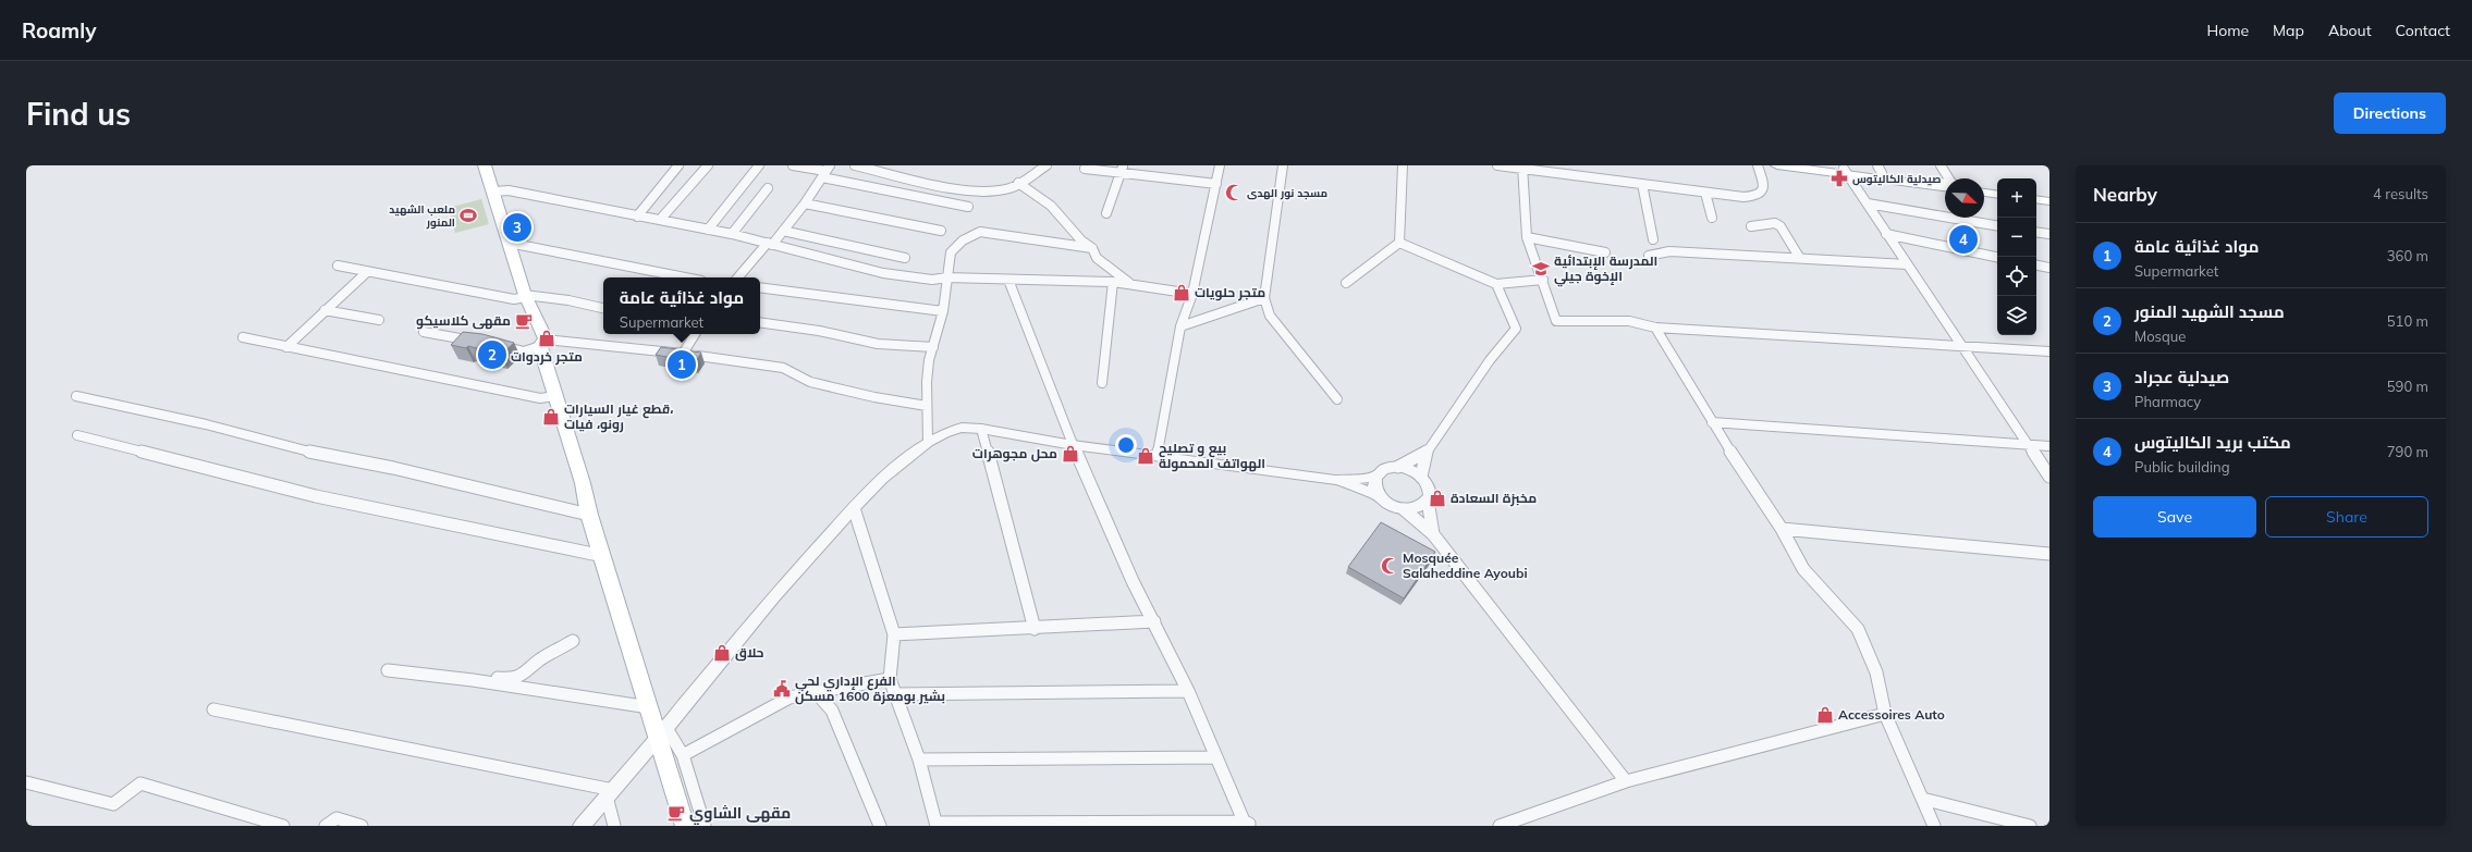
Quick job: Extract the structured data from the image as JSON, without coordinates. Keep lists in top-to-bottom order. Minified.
{"places":{"pharmacy":["صيدلية الكاليتوس"],"mosque":["مسجد نور الهدى","Mosquée Salaheddine Ayoubi"],"sports":["ملعب الشهيد المنور"],"school or university":["المدرسة الإبتدائية الإخوة جيلي"],"shop":["متجر حلويات","متجر خردوات","قطع غيار السيارات، رونو، فيات","محل مجوهرات","بيع و تصليح الهواتف المحمولة","مخبزة السعادة","حلاق","Accessoires Auto"],"cafe":["مقهى كلاسيكو","مقهى الشاوي"],"public building":["الفرع الإداري لحي بشير بومعزة 1600 مسكن"]},"north":"bottom right","page":{"header":"Roamly","nav":["Home","Map","About","Contact"],"buttons":["Directions",["Save","Share"]],"title":"Find us","heading":["Nearby","4 results"],"map_buttons":["+","−"],"pins":["3","4","2","1"],"list":[{"mark":"1","name":"مواد غذائية عامة","note":"Supermarket","value":"360 m"},{"mark":"2","name":"مسجد الشهيد المنور","note":"Mosque","value":"510 m"},{"mark":"3","name":"صيدلية عجراد","note":"Pharmacy","value":"590 m"},{"mark":"4","name":"مكتب بريد الكاليتوس","note":"Public building","value":"790 m"}],"popup":["مواد غذائية عامة","Supermarket"]}}
